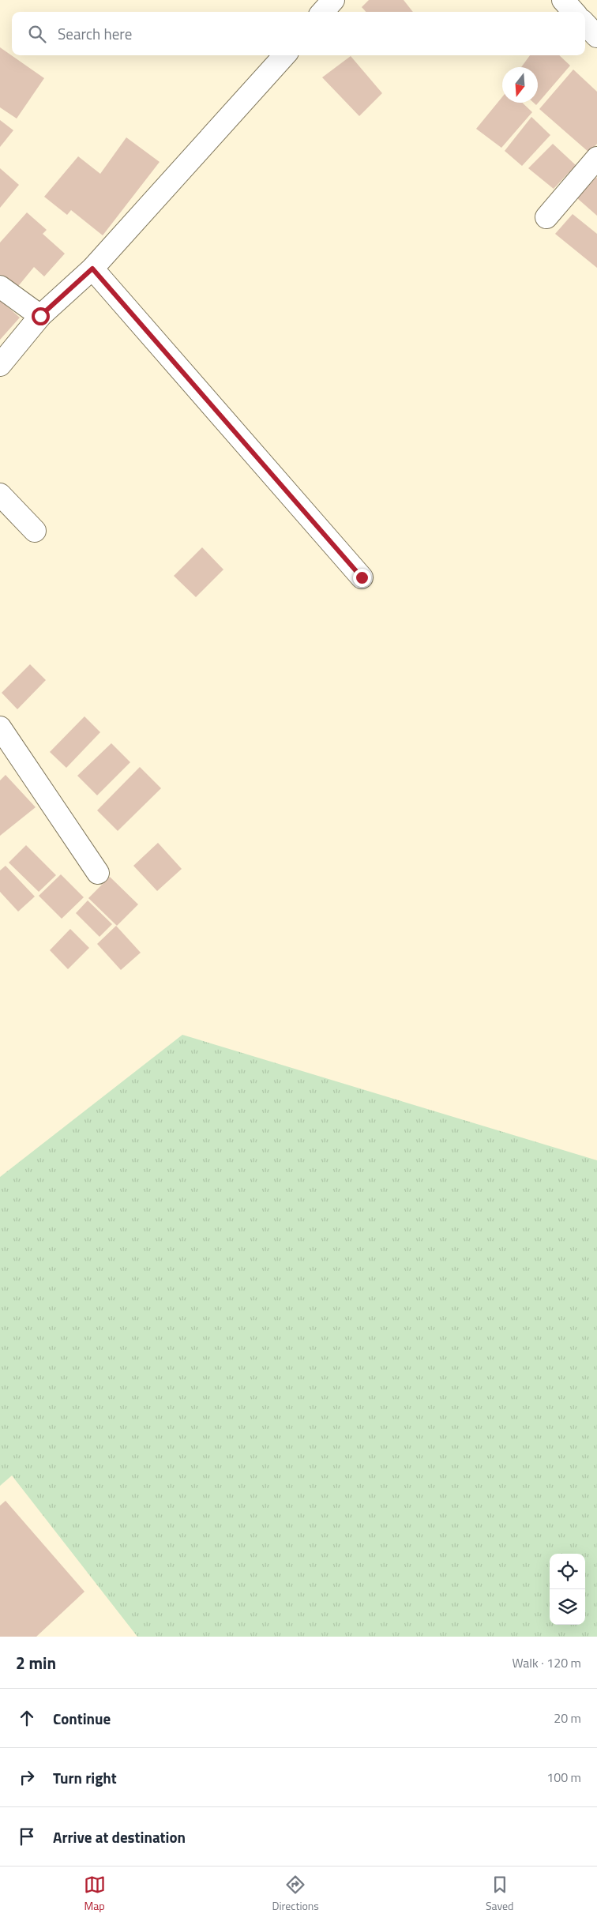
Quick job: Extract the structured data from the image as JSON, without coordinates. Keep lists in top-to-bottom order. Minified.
{"north":"bottom","page":{"search":"Search here","heading":["2 min","Walk · 120 m"],"list":[["Continue","20 m"],["Turn right","100 m"],"Arrive at destination"],"nav":["Map","Directions","Saved"]}}
